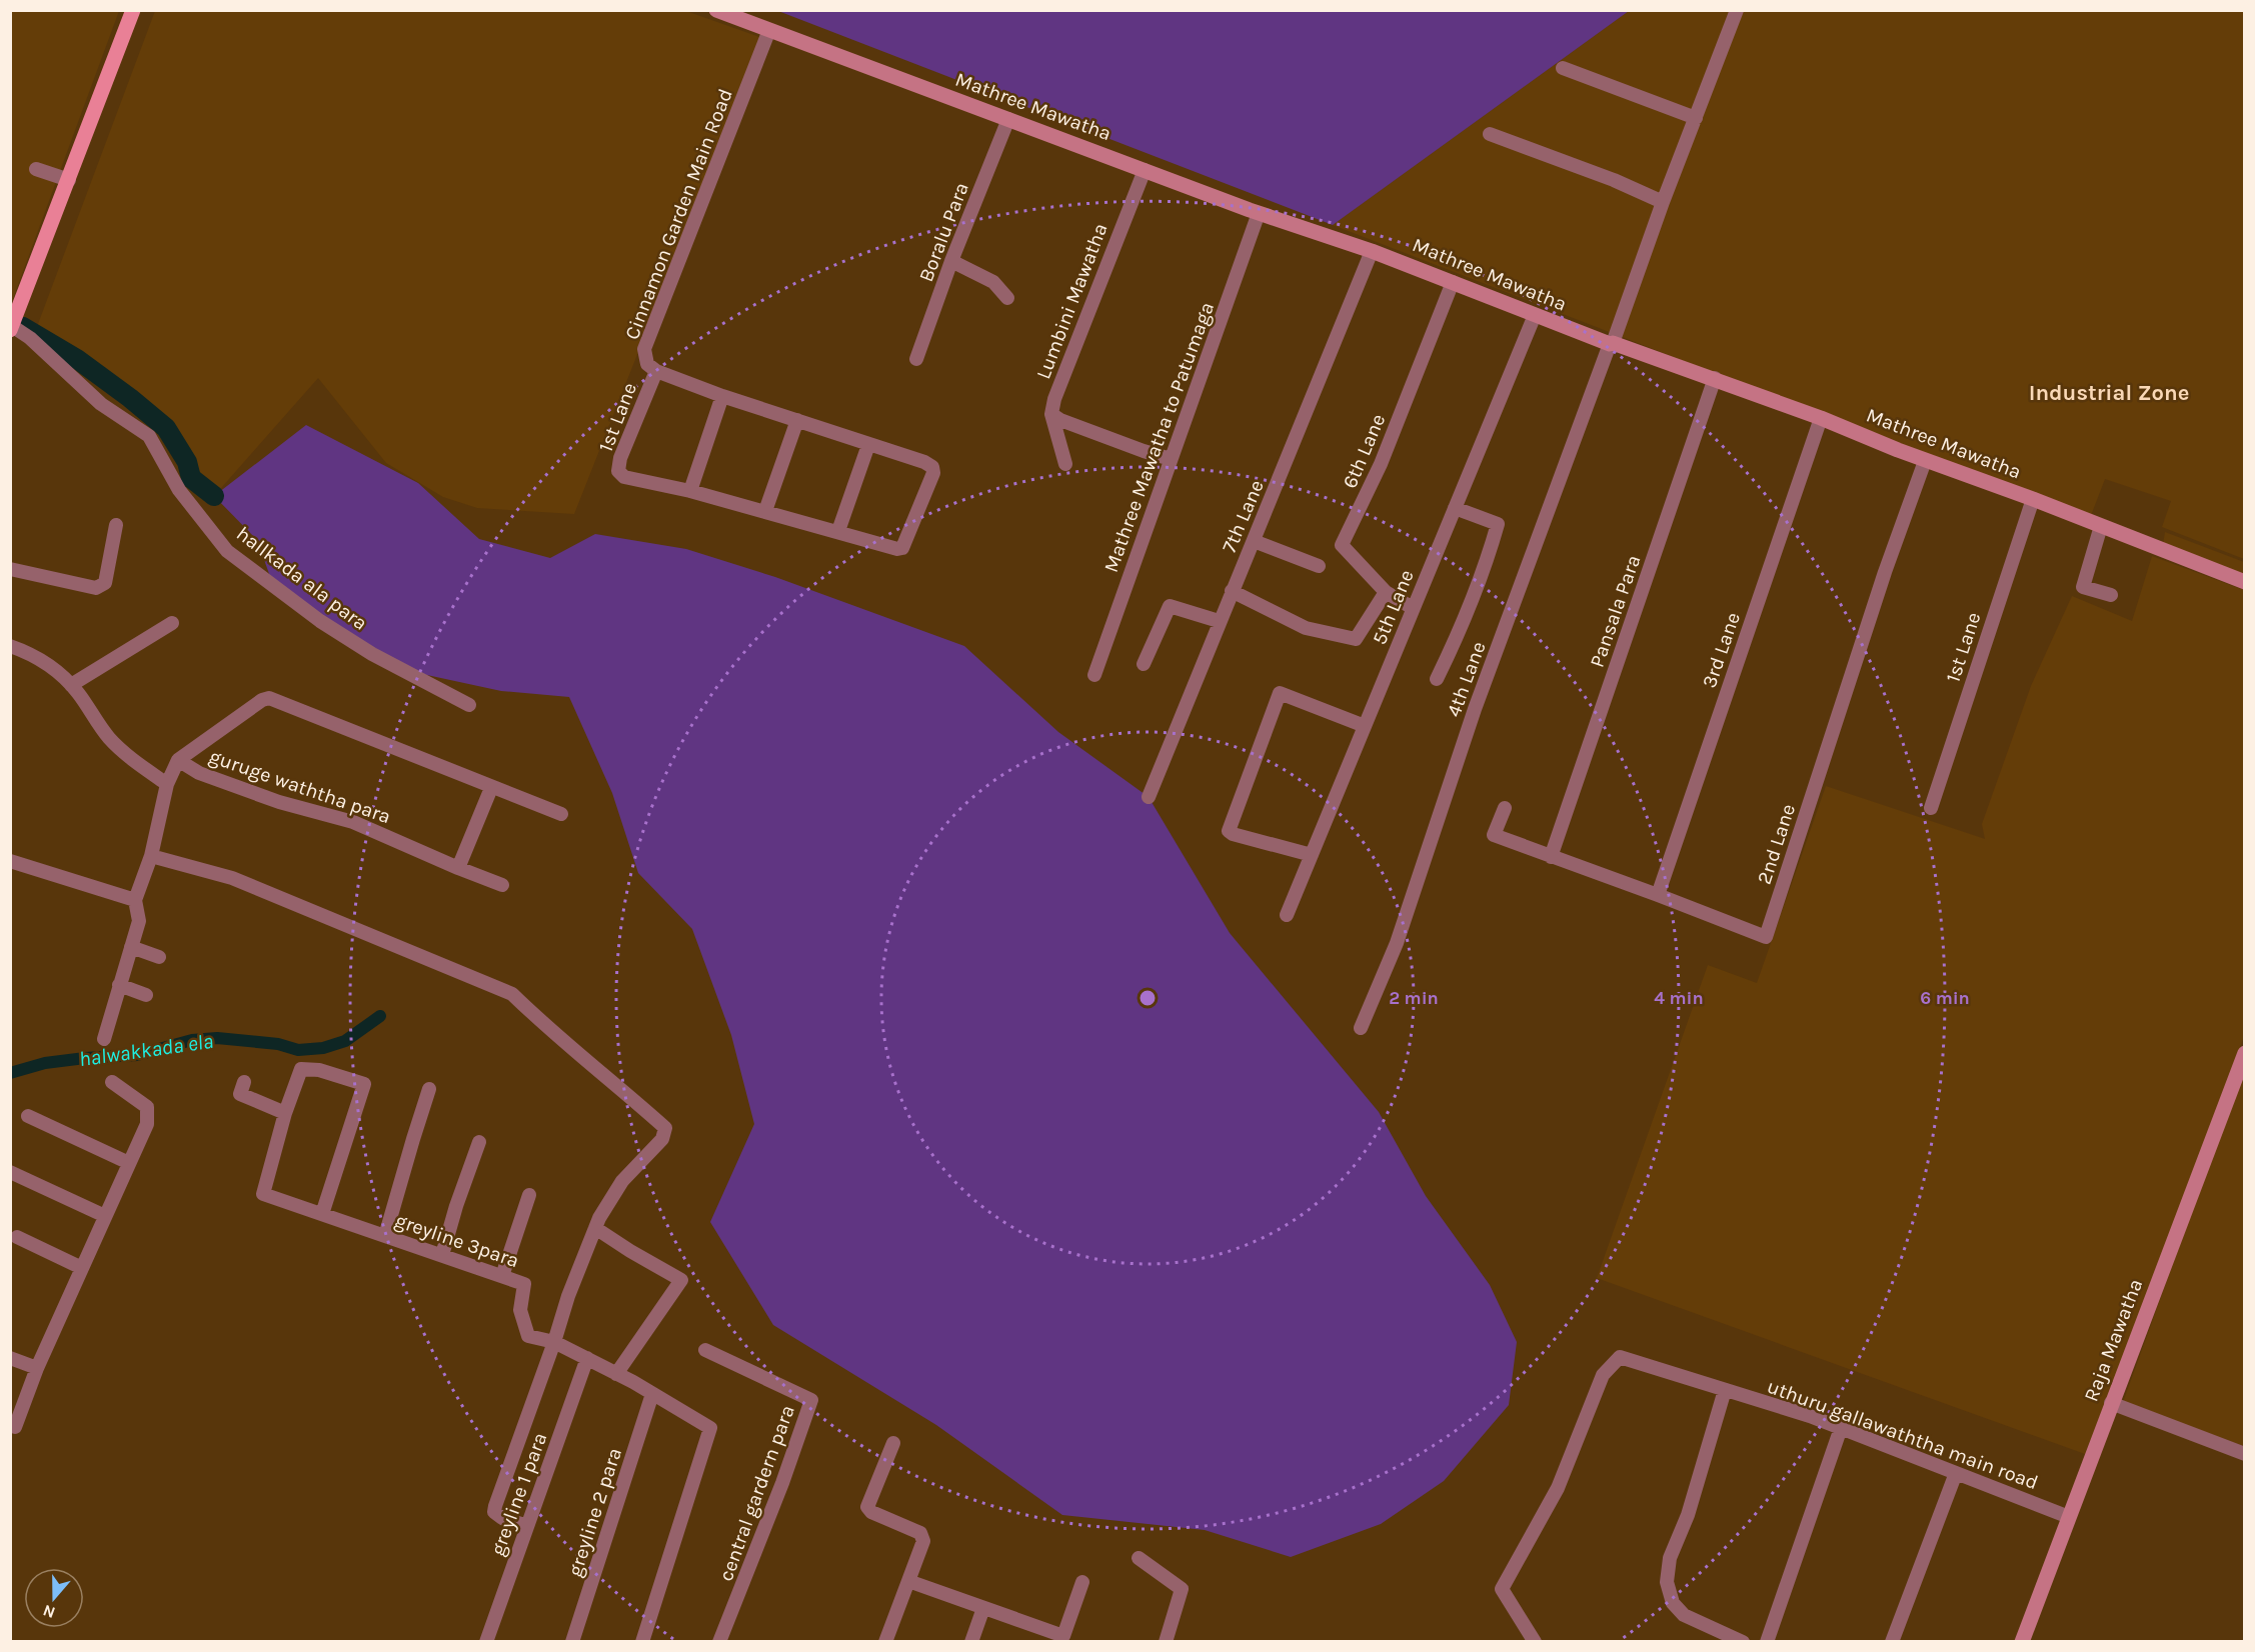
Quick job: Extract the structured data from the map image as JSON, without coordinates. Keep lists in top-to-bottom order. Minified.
{"streets":{"street":["Mathree Mawatha","Cinnamon Garden Main Road","Boralu Para","Lumbini Mawatha","1st Lane","Mathree Mawatha to Patumaga","6th Lane","7th Lane","hallkada ala para","5th Lane","Pansala Para","3rd Lane","4th Lane","guruge waththa para","2nd Lane","greyline 3para","Raja Mawatha","uthuru gallawaththa main road","central gardern para","greyline 1 para","greyline 2 para"]},"crossings":[["Mathree Mawatha","Cinnamon Garden Main Road"],["Mathree Mawatha","Boralu Para"],["Mathree Mawatha","Lumbini Mawatha"],["Mathree Mawatha","1st Lane"],["Mathree Mawatha","Mathree Mawatha to Patumaga"],["Mathree Mawatha","6th Lane"],["Mathree Mawatha","7th Lane"],["Mathree Mawatha","5th Lane"],["Mathree Mawatha","Pansala Para"],["Mathree Mawatha","3rd Lane"],["Mathree Mawatha","4th Lane"],["Mathree Mawatha","2nd Lane"],["Cinnamon Garden Main Road","1st Lane"],["6th Lane","5th Lane"],["Pansala Para","2nd Lane"],["3rd Lane","2nd Lane"],["greyline 3para","greyline 1 para"],["greyline 3para","greyline 2 para"],["Raja Mawatha","uthuru gallawaththa main road"]],"districts":["Industrial Zone"],"water":["halwakkada ela"],"north":"bottom","rings":["2 min","4 min","6 min"]}
